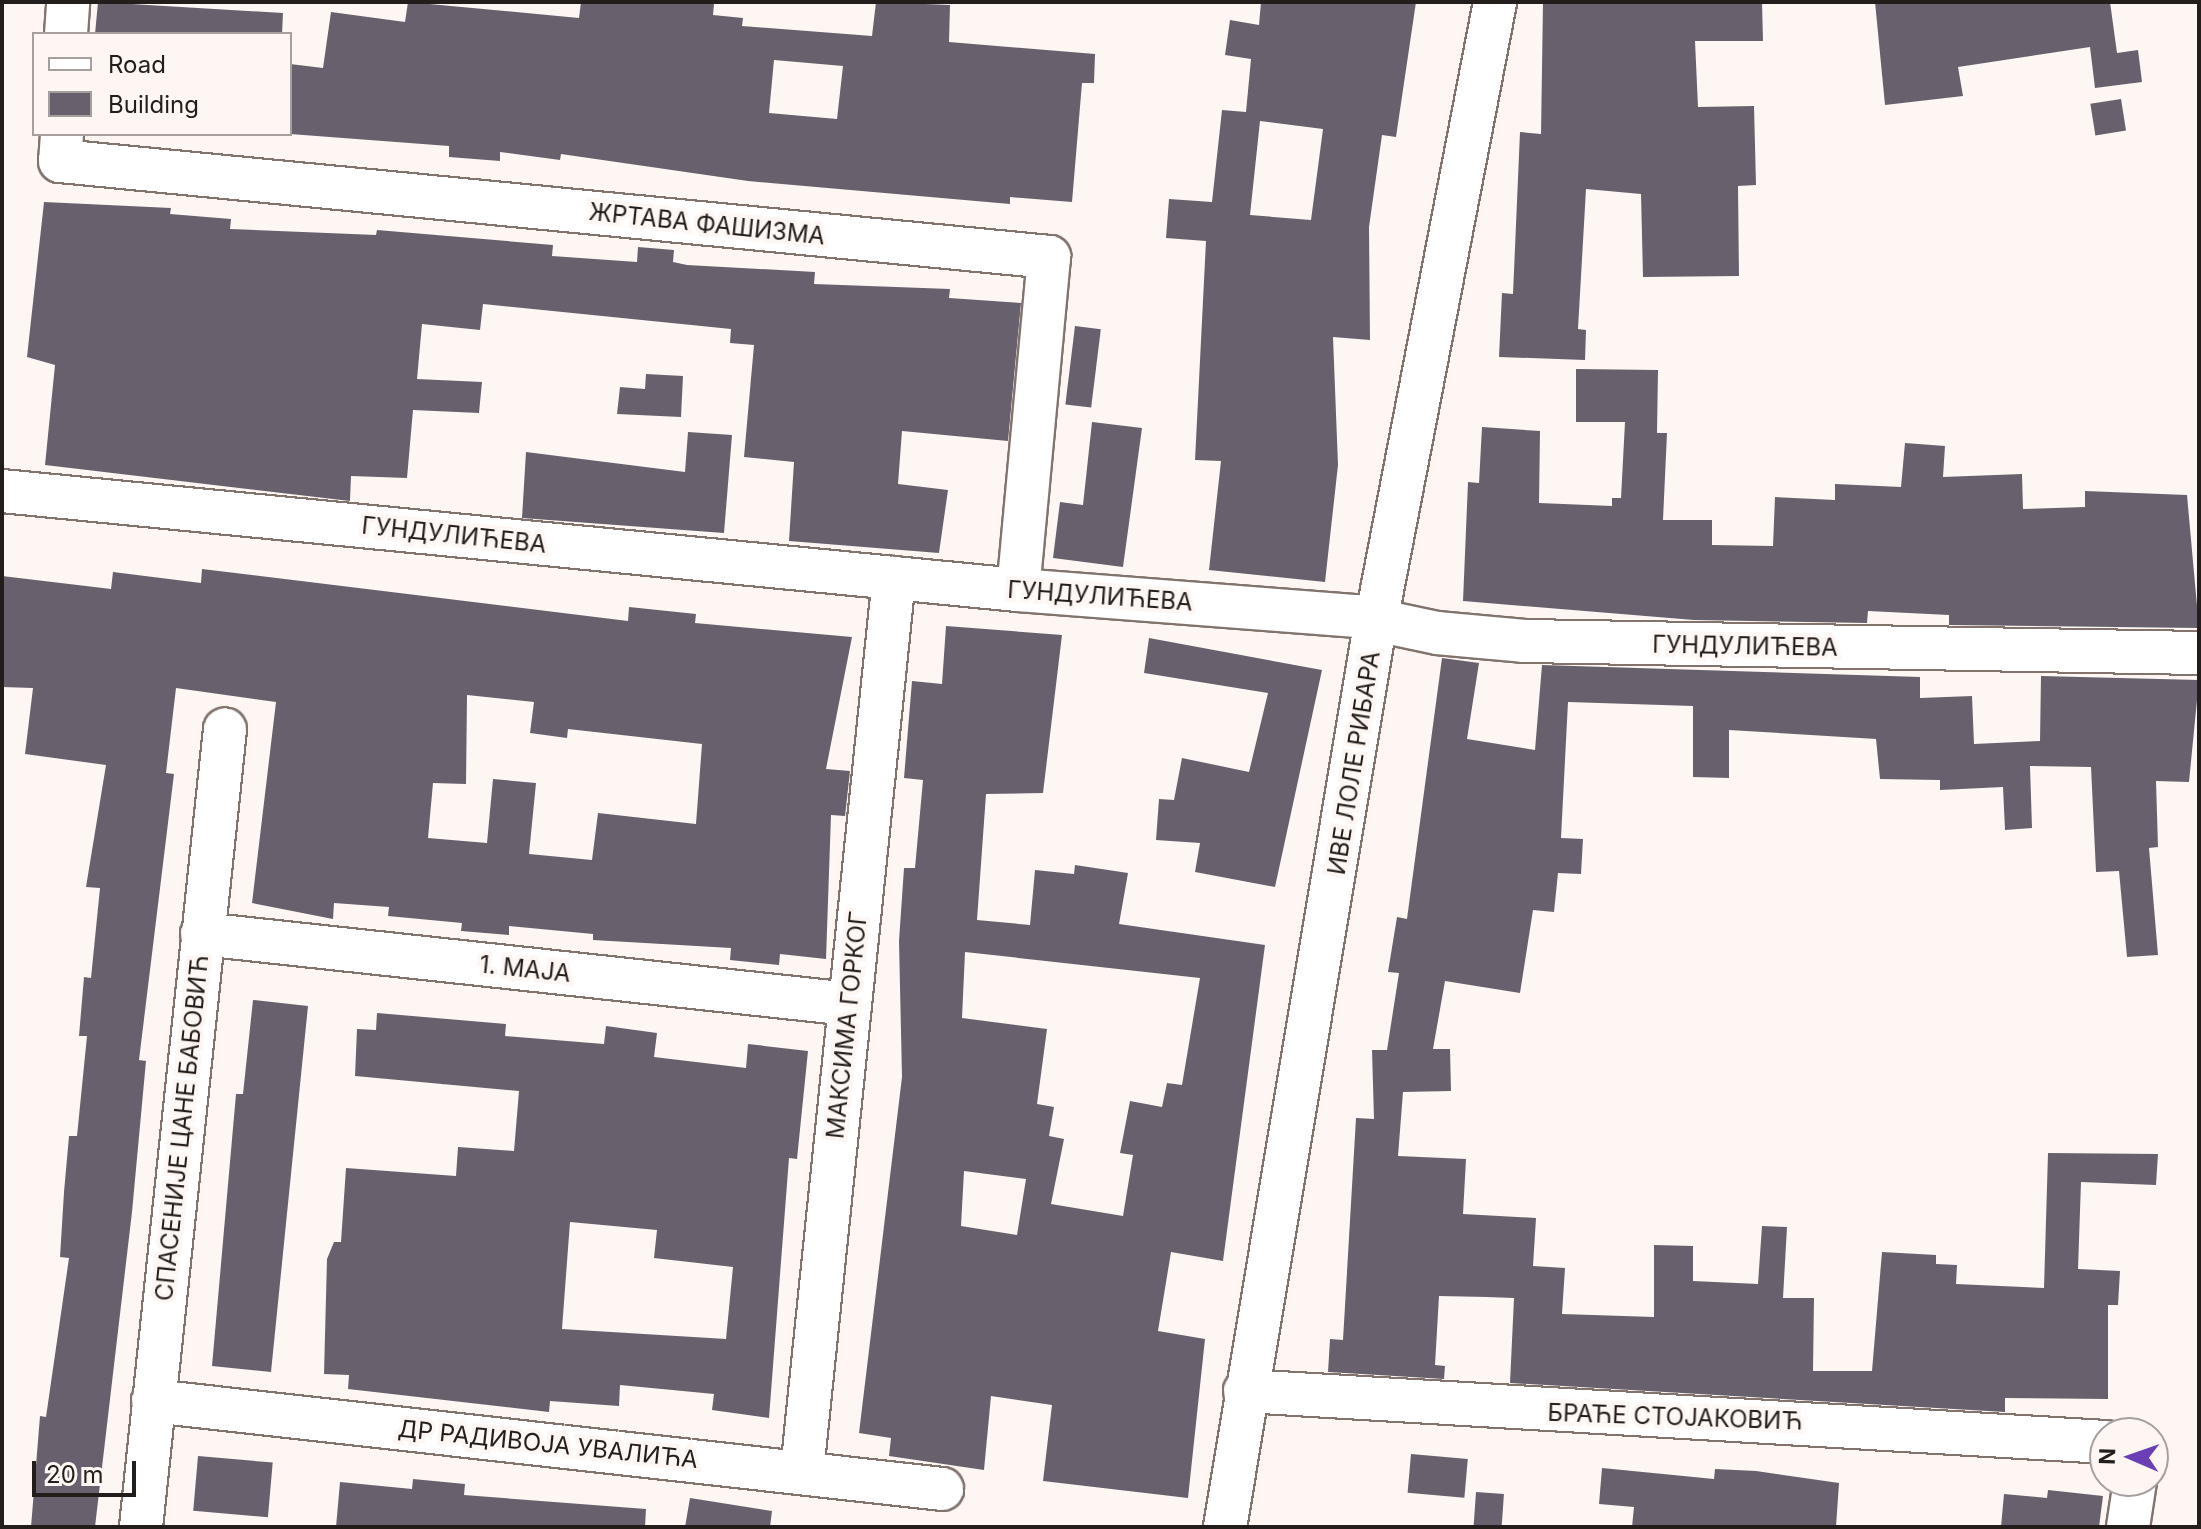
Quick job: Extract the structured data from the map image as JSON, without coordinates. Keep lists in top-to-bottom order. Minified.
{"streets":{"street":["ЖРТАВА ФАШИЗМА","ГУНДУЛИЋЕВА","ИВЕ ЛОЛЕ РИБАРА","1. МАЈА","МАКСИМА ГОРКОГ","СПАСЕНИЈЕ ЦАНЕ БАБОВИЋ","БРАЋЕ СТОЈАКОВИЋ","ДР РАДИВОЈА УВАЛИЋА"]},"crossings":[["ЖРТАВА ФАШИЗМА","ГУНДУЛИЋЕВА"],["ГУНДУЛИЋЕВА","ИВЕ ЛОЛЕ РИБАРА"],["ГУНДУЛИЋЕВА","МАКСИМА ГОРКОГ"],["ИВЕ ЛОЛЕ РИБАРА","БРАЋЕ СТОЈАКОВИЋ"],["1. МАЈА","МАКСИМА ГОРКОГ"],["1. МАЈА","СПАСЕНИЈЕ ЦАНЕ БАБОВИЋ"],["МАКСИМА ГОРКОГ","ДР РАДИВОЈА УВАЛИЋА"],["СПАСЕНИЈЕ ЦАНЕ БАБОВИЋ","ДР РАДИВОЈА УВАЛИЋА"]],"legend":["Road","Building"],"scale_bar":"20 m","north":"left"}
